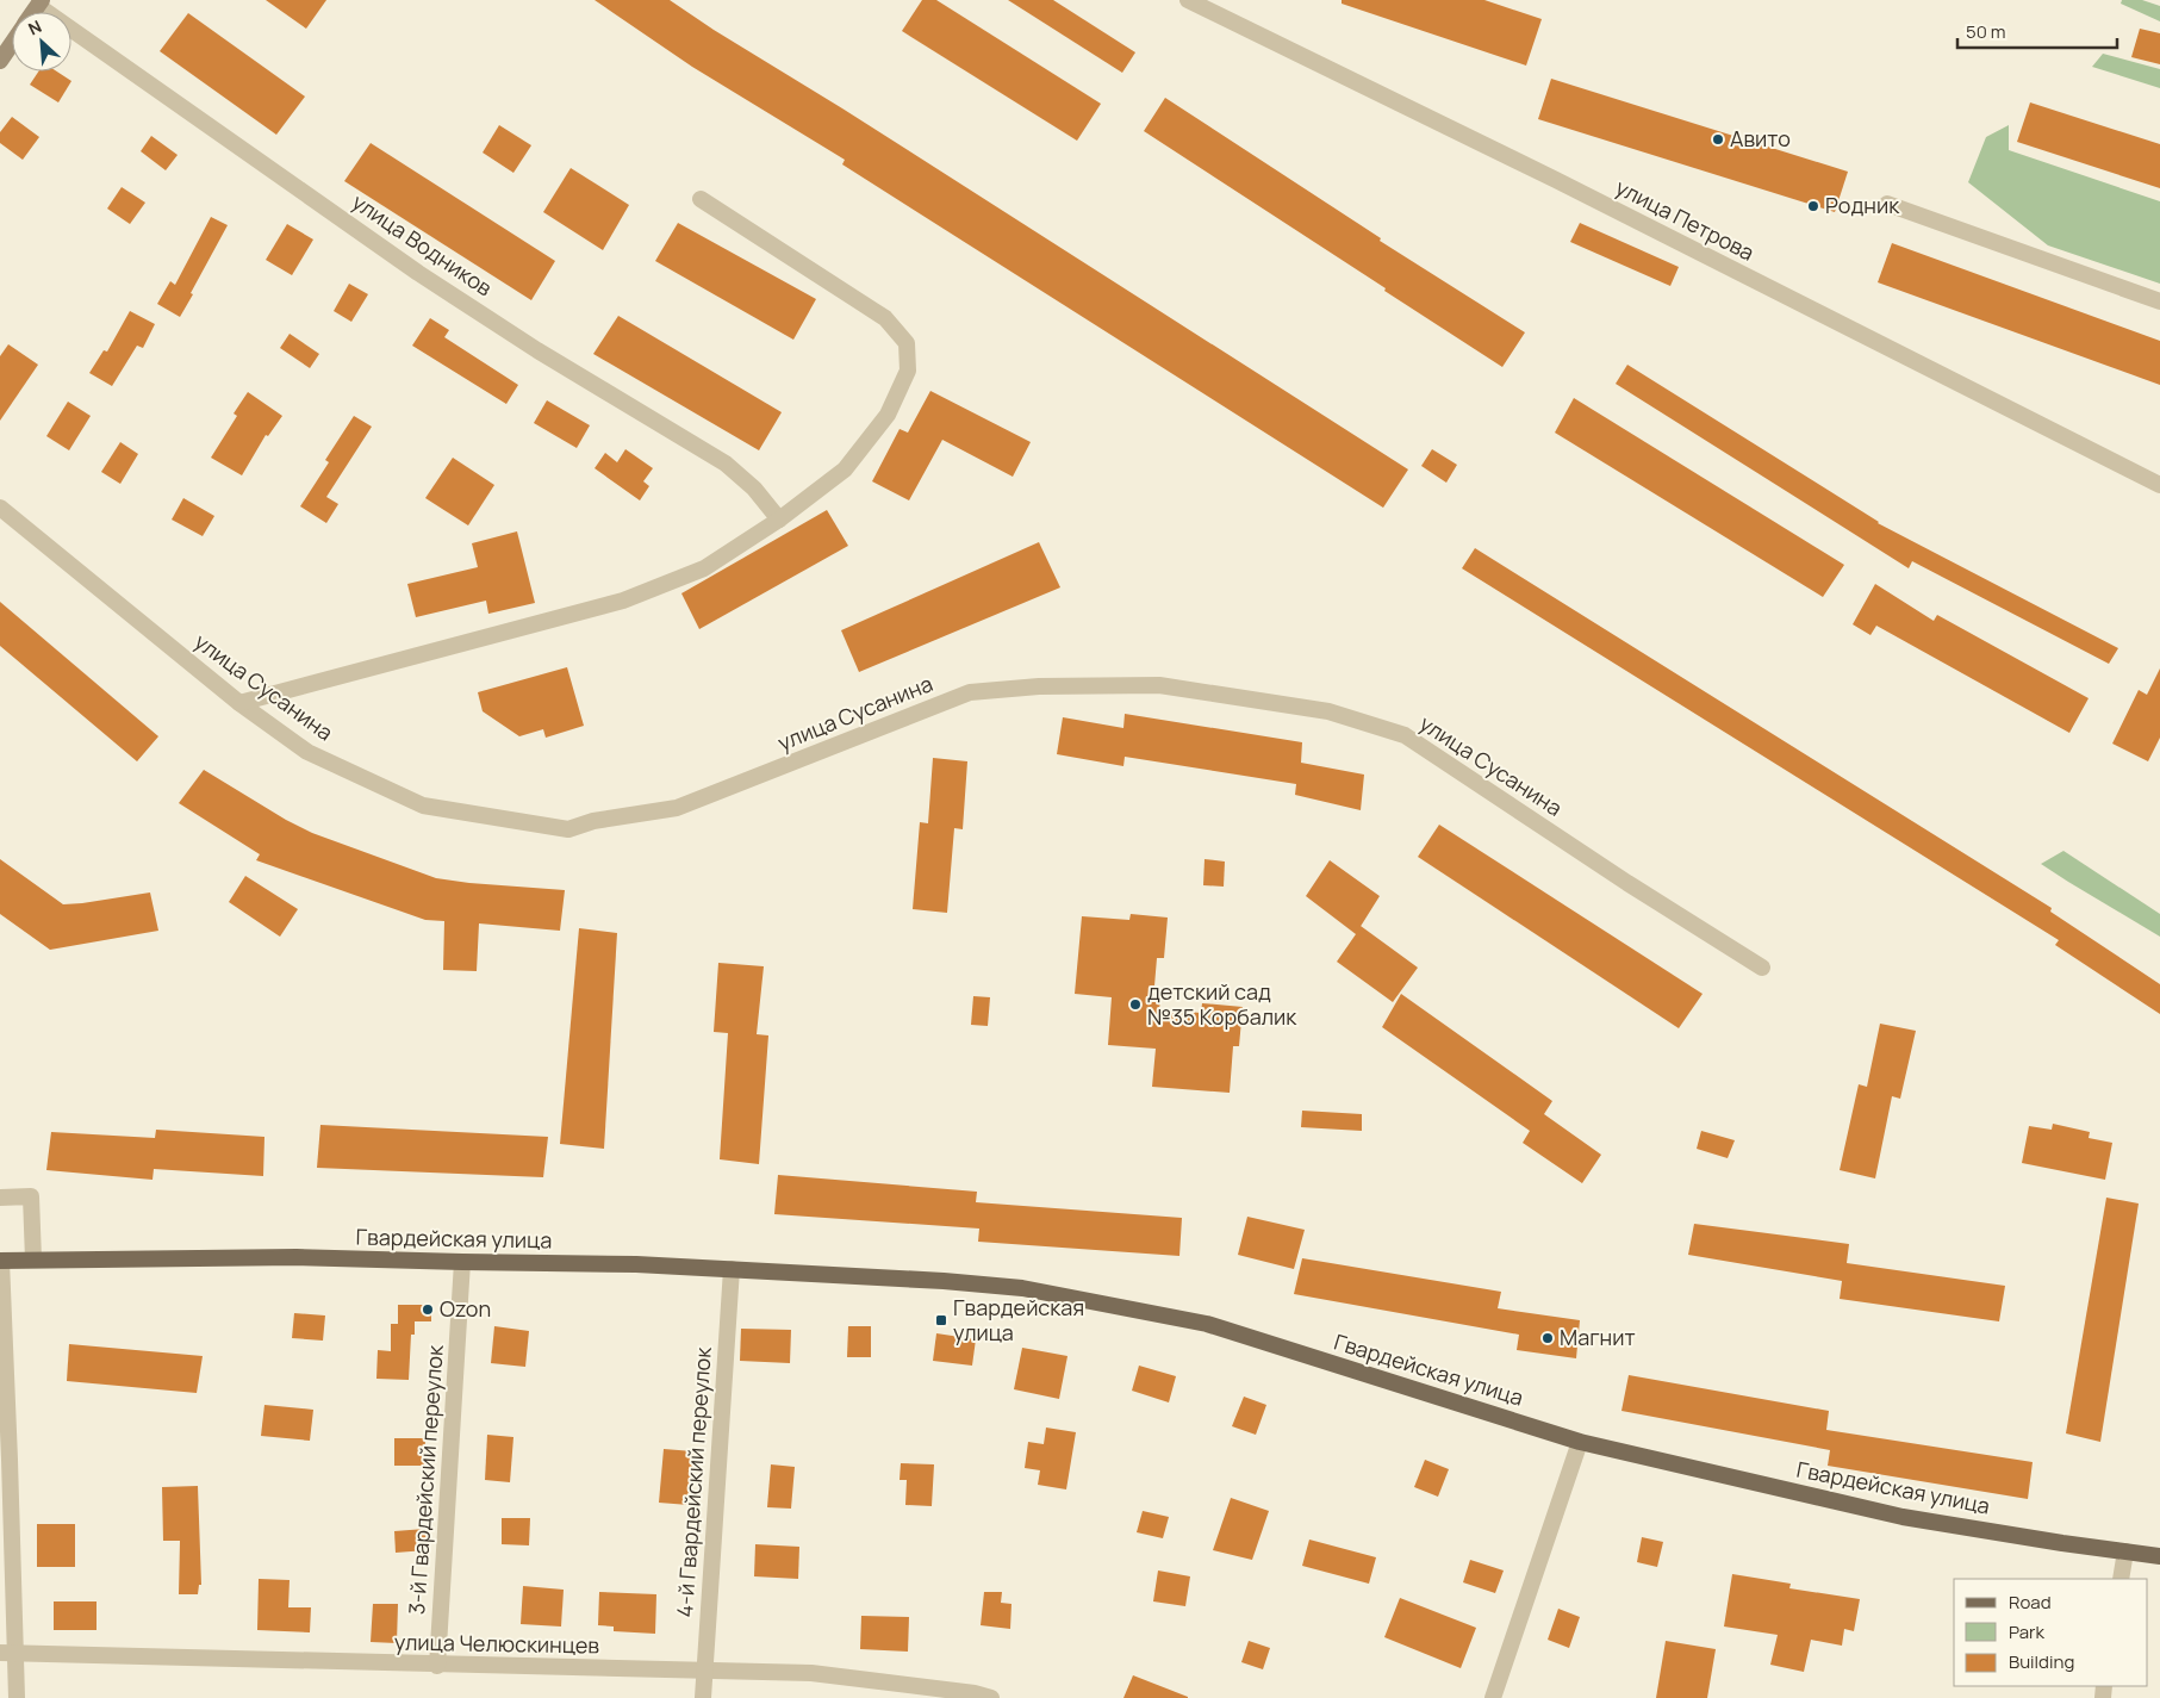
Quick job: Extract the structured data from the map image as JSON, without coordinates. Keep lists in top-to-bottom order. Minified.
{"streets":{"main road":["Гвардейская улица"],"street":["улица Петрова","улица Водников","улица Сусанина","3-й Гвардейский переулок","4-й Гвардейский переулок","улица Челюскинцев"]},"crossings":[["Гвардейская улица","3-й Гвардейский переулок"],["Гвардейская улица","4-й Гвардейский переулок"],["3-й Гвардейский переулок","улица Челюскинцев"],["4-й Гвардейский переулок","улица Челюскинцев"]],"places":{"other":["Авито","Родник","детский сад №35 Корбалик","Ozon","Магнит"],"transit":["Гвардейская улица"]},"legend":["Road","Park","Building"],"scale_bar":"50 m","north":"top left"}
